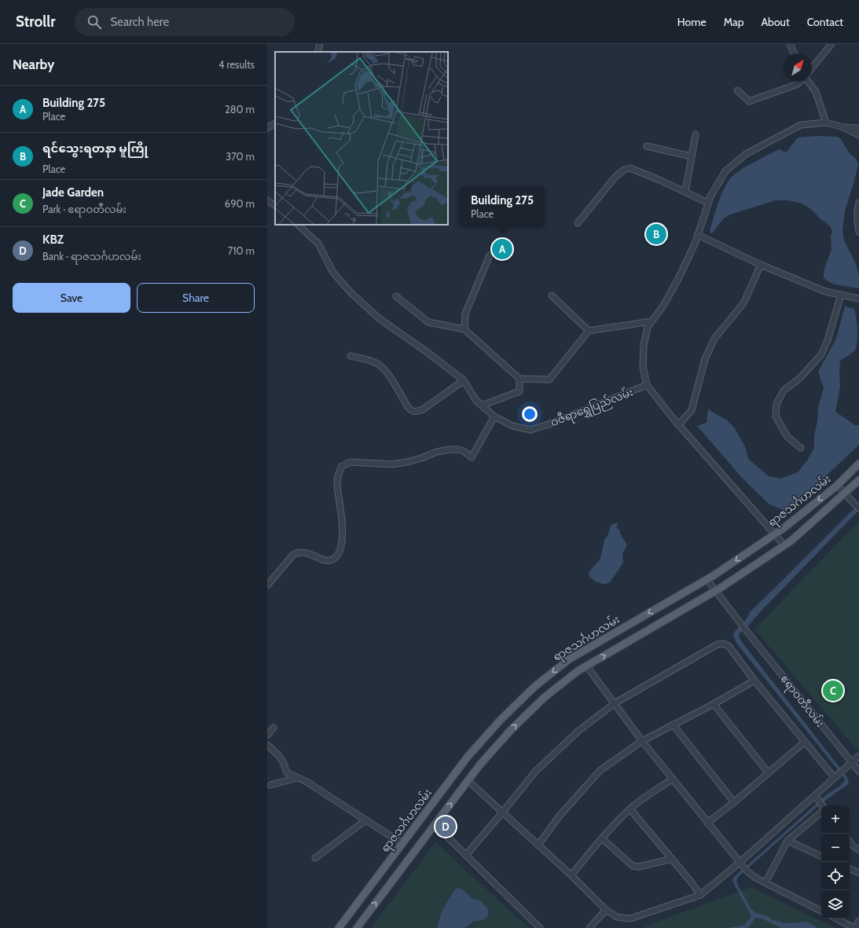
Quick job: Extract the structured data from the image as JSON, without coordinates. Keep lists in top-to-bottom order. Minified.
{"streets":{"main road":["ရာဇသင်္ဂဟလမ်း"],"street":["ဝဇီရာရွှေပြည်လမ်း","ဧရာဝတီလမ်း"]},"crossings":[["ဝဇီရာရွှေပြည်လမ်း","ရာဇသင်္ဂဟလမ်း"],["ရာဇသင်္ဂဟလမ်း","ဧရာဝတီလမ်း"]],"north":"top right","page":{"header":"Strollr","search":"Search here","nav":["Home","Map","About","Contact"],"heading":["Nearby","4 results"],"list":[{"mark":"A","name":"Building 275","note":"Place","value":"280 m"},{"mark":"B","name":"ရင်သွေးရတနာ မူကြို","note":"Place","value":"370 m"},{"mark":"C","name":"Jade Garden","note":"Park · ဧရာဝတီလမ်း","value":"690 m"},{"mark":"D","name":"KBZ","note":"Bank · ရာဇသင်္ဂဟလမ်း","value":"710 m"}],"popup":["Building 275","Place"],"pins":["B","A","C","D"],"buttons":["Save","Share"],"map_buttons":["+","−"]}}
